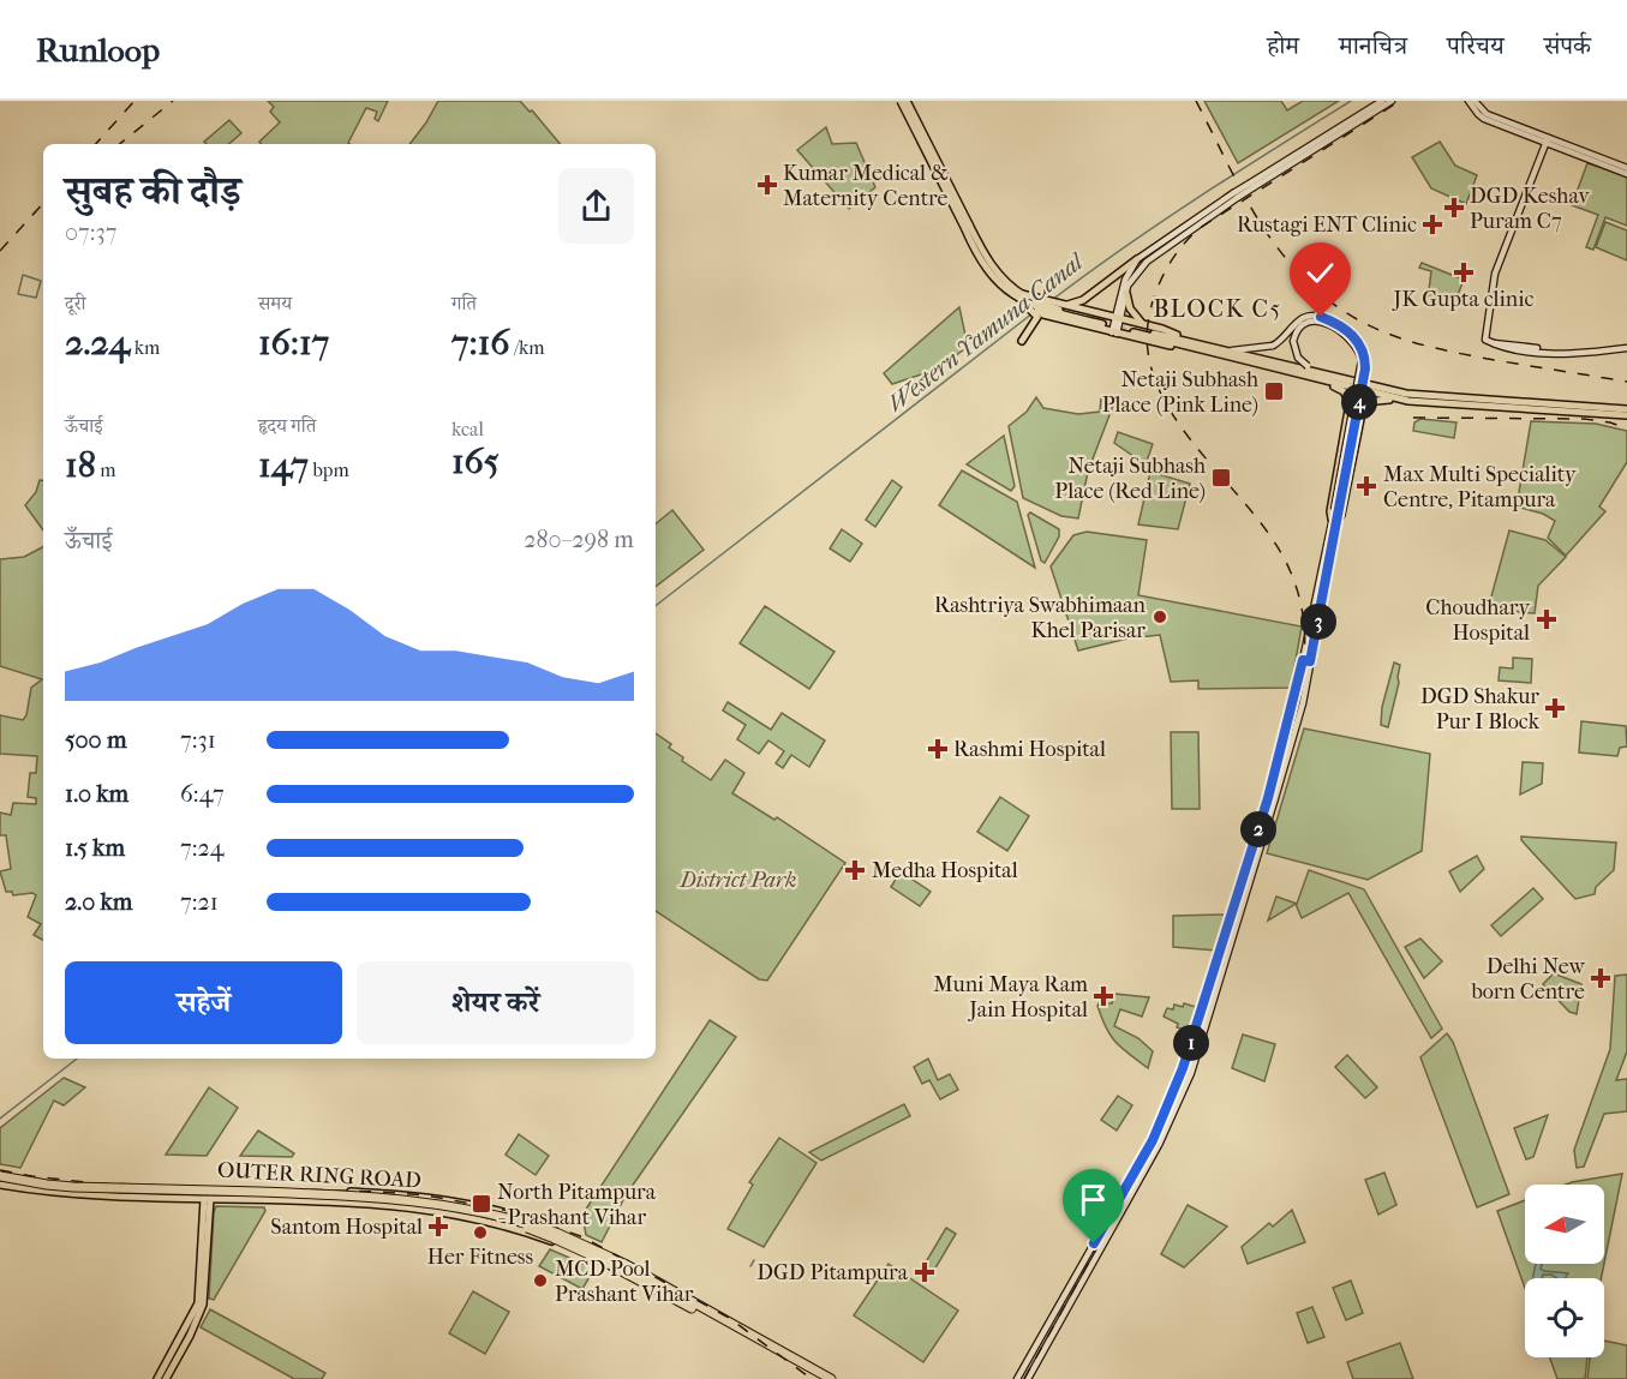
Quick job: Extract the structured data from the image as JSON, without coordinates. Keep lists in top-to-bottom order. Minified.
{"streets":{"highway":["OUTER RING ROAD"]},"districts":["BLOCK C5"],"water":["Western Yamuna Canal"],"parks":["District Park"],"places":{"health":["Kumar Medical & Maternity Centre","DGD Keshav Puram C7","Rustagi ENT Clinic","JK Gupta clinic","Max Multi Speciality Centre, Pitampura","Choudhary Hospital","DGD Shakur Pur I Block","Rashmi Hospital","Medha Hospital","Delhi New born Centre","Muni Maya Ram Jain Hospital","Santom Hospital","DGD Pitampura"],"transit":["Netaji Subhash Place (Pink Line)","Netaji Subhash Place (Red Line)","North Pitampura - Prashant Vihar"],"other":["Rashtriya Swabhimaan Khel Parisar","Her Fitness","MCD Pool Prashant Vihar"]},"north":"left","page":{"header":"Runloop","nav":["होम","मानचित्र","परिचय","संपर्क"],"heading":["सुबह की दौड़","07:37"],"stats":[["दूरी","2.24 km"],["समय","16:17"],["गति","7:16 /km"],["ऊँचाई","18 m"],["हृदय गति","147 bpm"],["kcal","165"]],"pins":["4","3","2","1"],"chart":["ऊँचाई","280–298 m"],"list":[{"name":"500 m","note":"7:31"},{"name":"1.0 km","note":"6:47"},{"name":"1.5 km","note":"7:24"},{"name":"2.0 km","note":"7:21"}],"buttons":["सहेजें","शेयर करें"]}}
